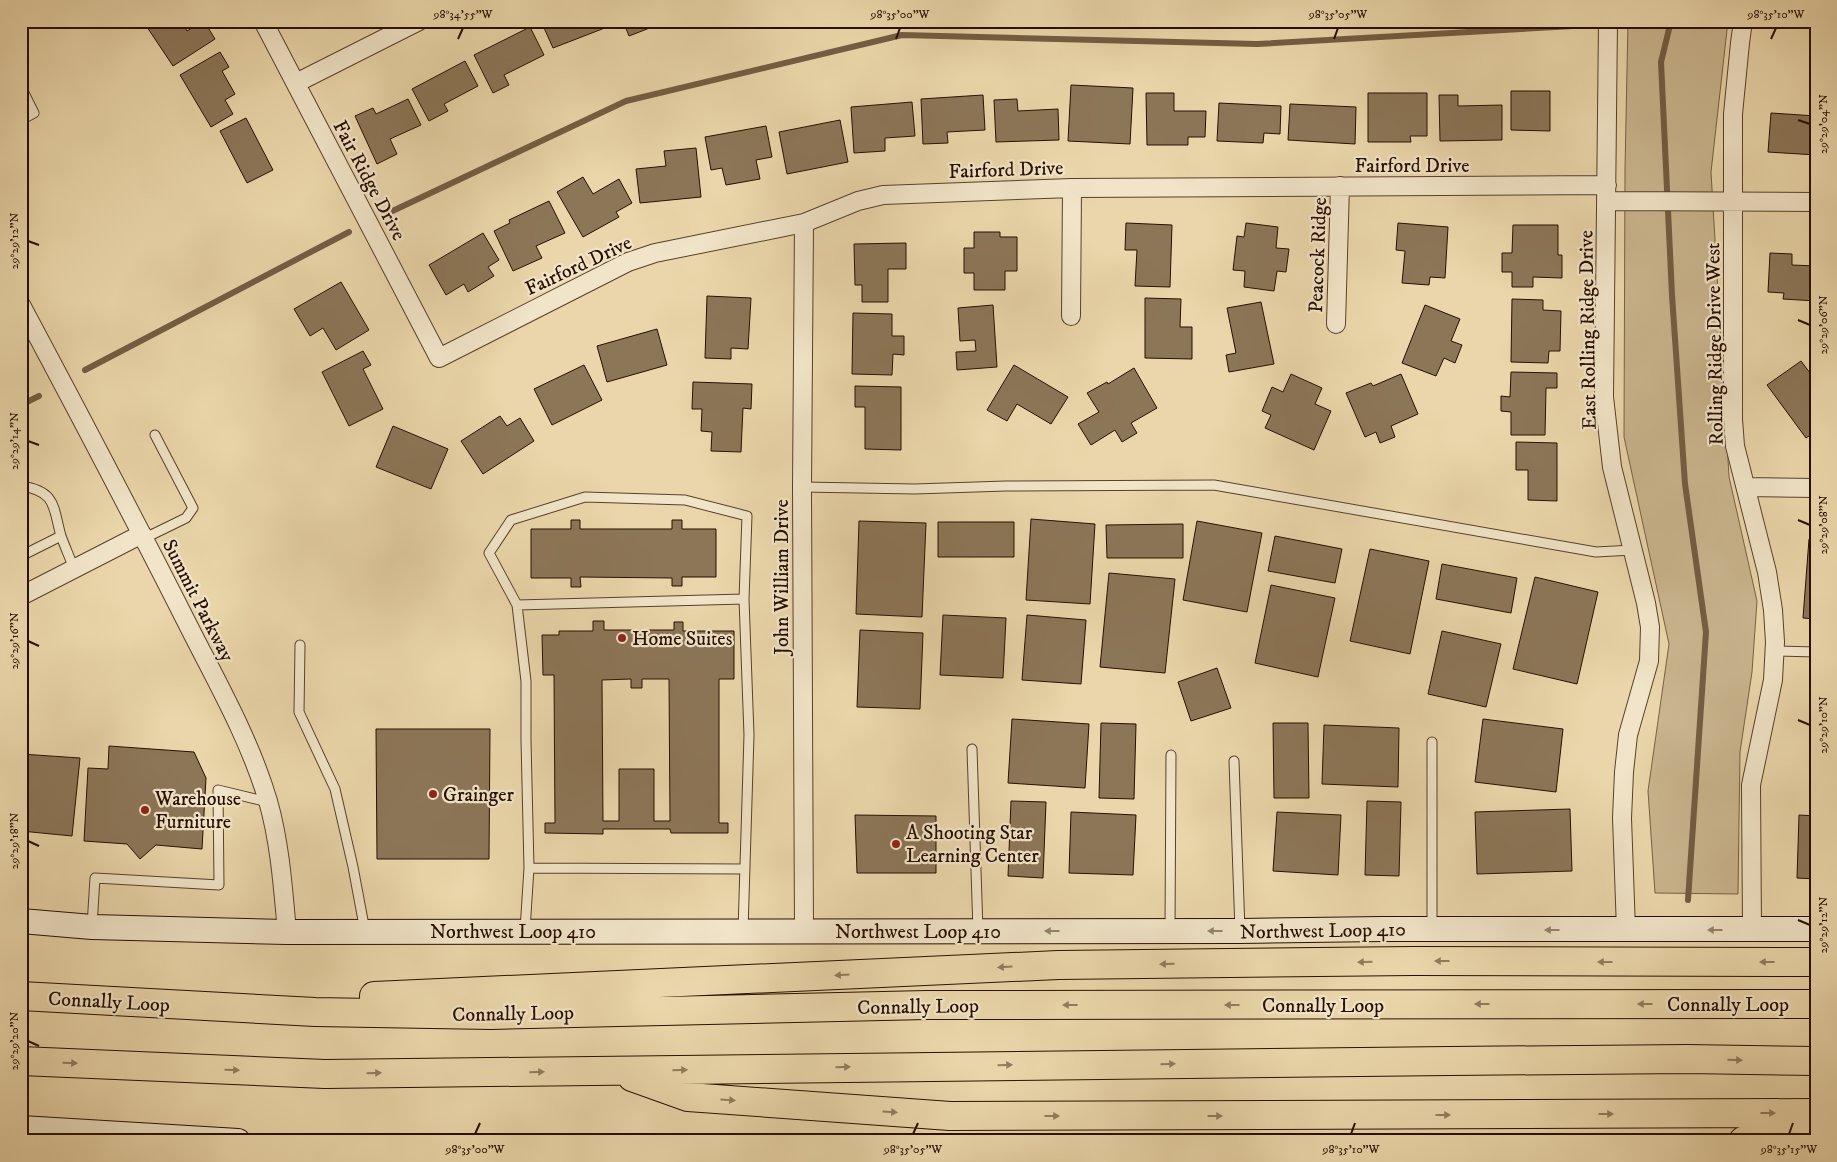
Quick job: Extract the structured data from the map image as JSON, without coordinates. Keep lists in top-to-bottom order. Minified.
{"streets":{"highway":["Connally Loop"],"main road":["Northwest Loop 410"],"street":["Fairford Drive","Fair Ridge Drive","Peacock Ridge","East Rolling Ridge Drive","Rolling Ridge Drive West","John William Drive","Summit Parkway"]},"crossings":[["Fairford Drive","Fair Ridge Drive"],["Fairford Drive","Peacock Ridge"],["Fairford Drive","East Rolling Ridge Drive"],["Fairford Drive","Rolling Ridge Drive West"],["Fairford Drive","John William Drive"],["East Rolling Ridge Drive","Northwest Loop 410"],["Rolling Ridge Drive West","Northwest Loop 410"],["John William Drive","Northwest Loop 410"],["Summit Parkway","Northwest Loop 410"]],"places":["Home Suites","Grainger","Warehouse Furniture","A Shooting Star Learning Center"],"coordinates":["98°34'55\"W","98°35'00\"W","98°35'05\"W","98°35'10\"W","29°29'04\"N","29°29'12\"N","29°29'06\"N","29°29'14\"N","29°29'08\"N","29°29'16\"N","29°29'10\"N","29°29'18\"N","29°29'20\"N","98°35'15\"W"]}
